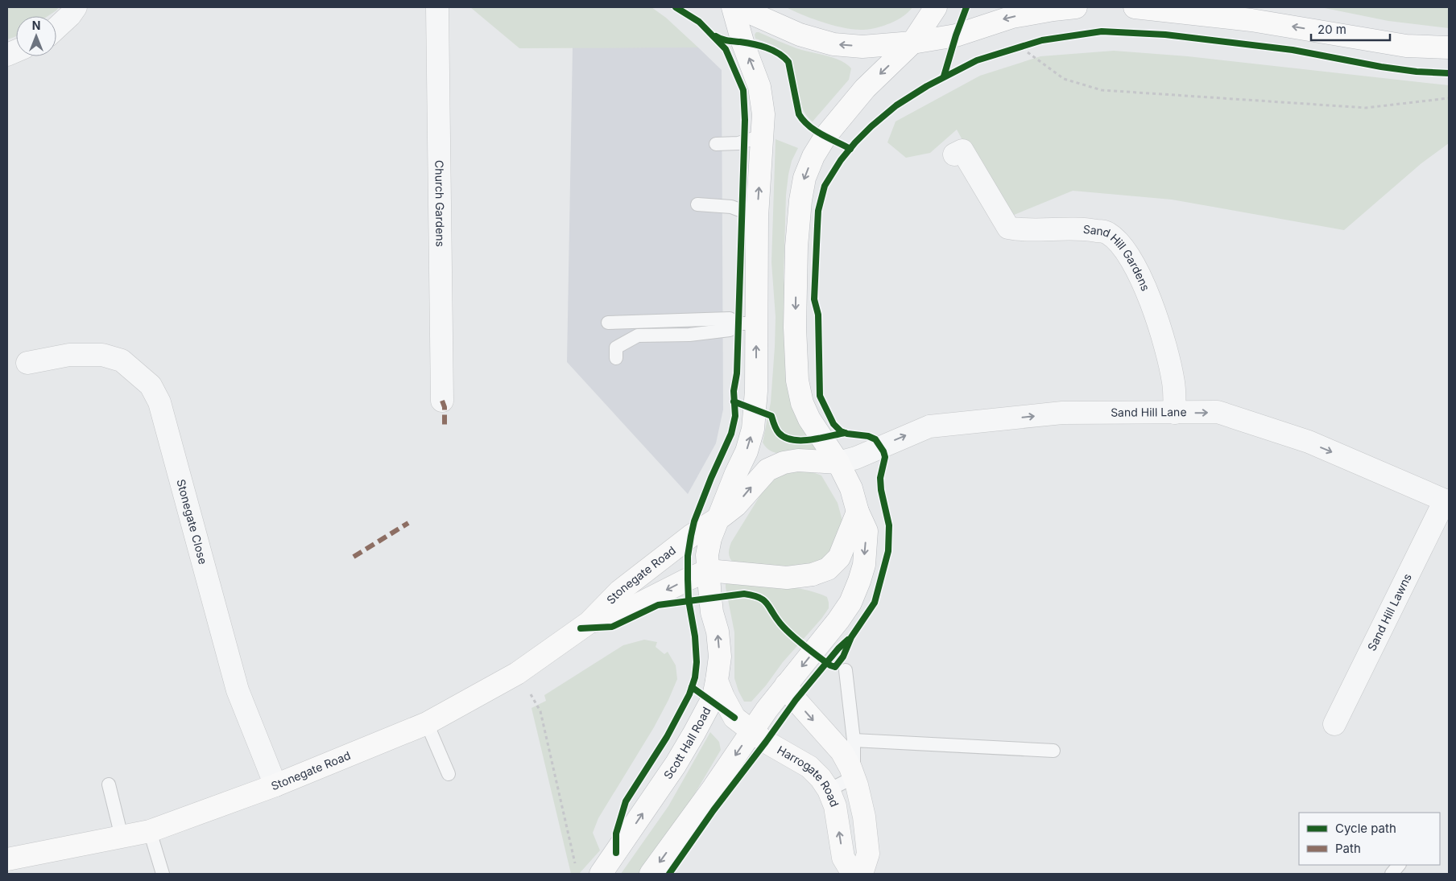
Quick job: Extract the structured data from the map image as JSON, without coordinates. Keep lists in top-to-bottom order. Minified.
{"streets":{"main road":["Stonegate Road","Scott Hall Road","Harrogate Road"],"street":["Church Gardens","Sand Hill Gardens","Sand Hill Lane","Stonegate Close","Sand Hill Lawns"]},"crossings":[["Sand Hill Gardens","Sand Hill Lane"],["Sand Hill Lane","Stonegate Road"],["Sand Hill Lane","Sand Hill Lawns"],["Sand Hill Lane","Scott Hall Road"],["Stonegate Close","Stonegate Road"],["Stonegate Road","Scott Hall Road"],["Scott Hall Road","Harrogate Road"]],"one_way":["Sand Hill Lane"],"legend":["Cycle path","Path"],"scale_bar":"20 m","north":"top"}
